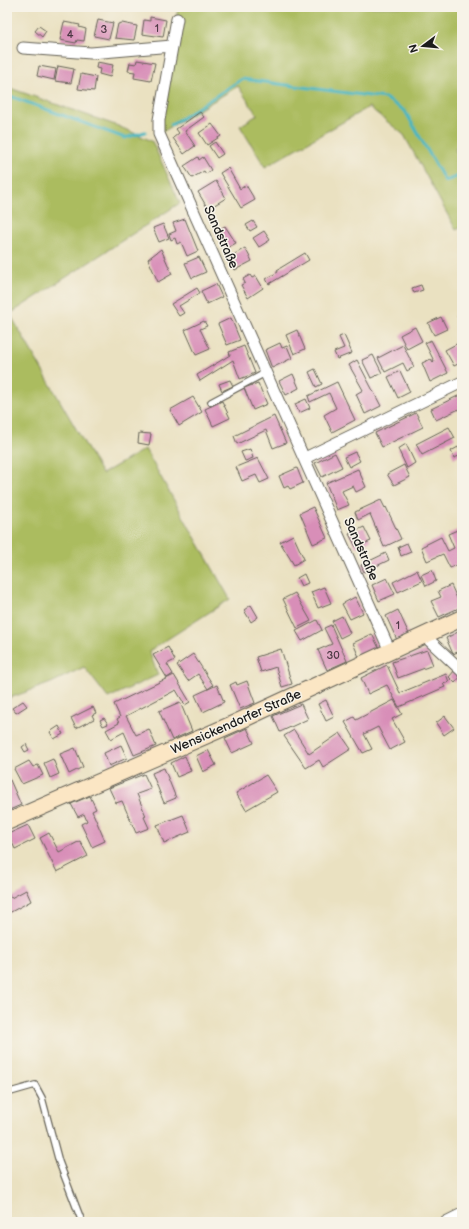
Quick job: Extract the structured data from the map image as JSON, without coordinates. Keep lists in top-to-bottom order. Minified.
{"streets":{"main road":["Wensickendorfer Straße"],"street":["Sandstraße"]},"crossings":[["Sandstraße","Wensickendorfer Straße"]],"house_numbers":["1","3","4","1","30"],"north":"left"}
